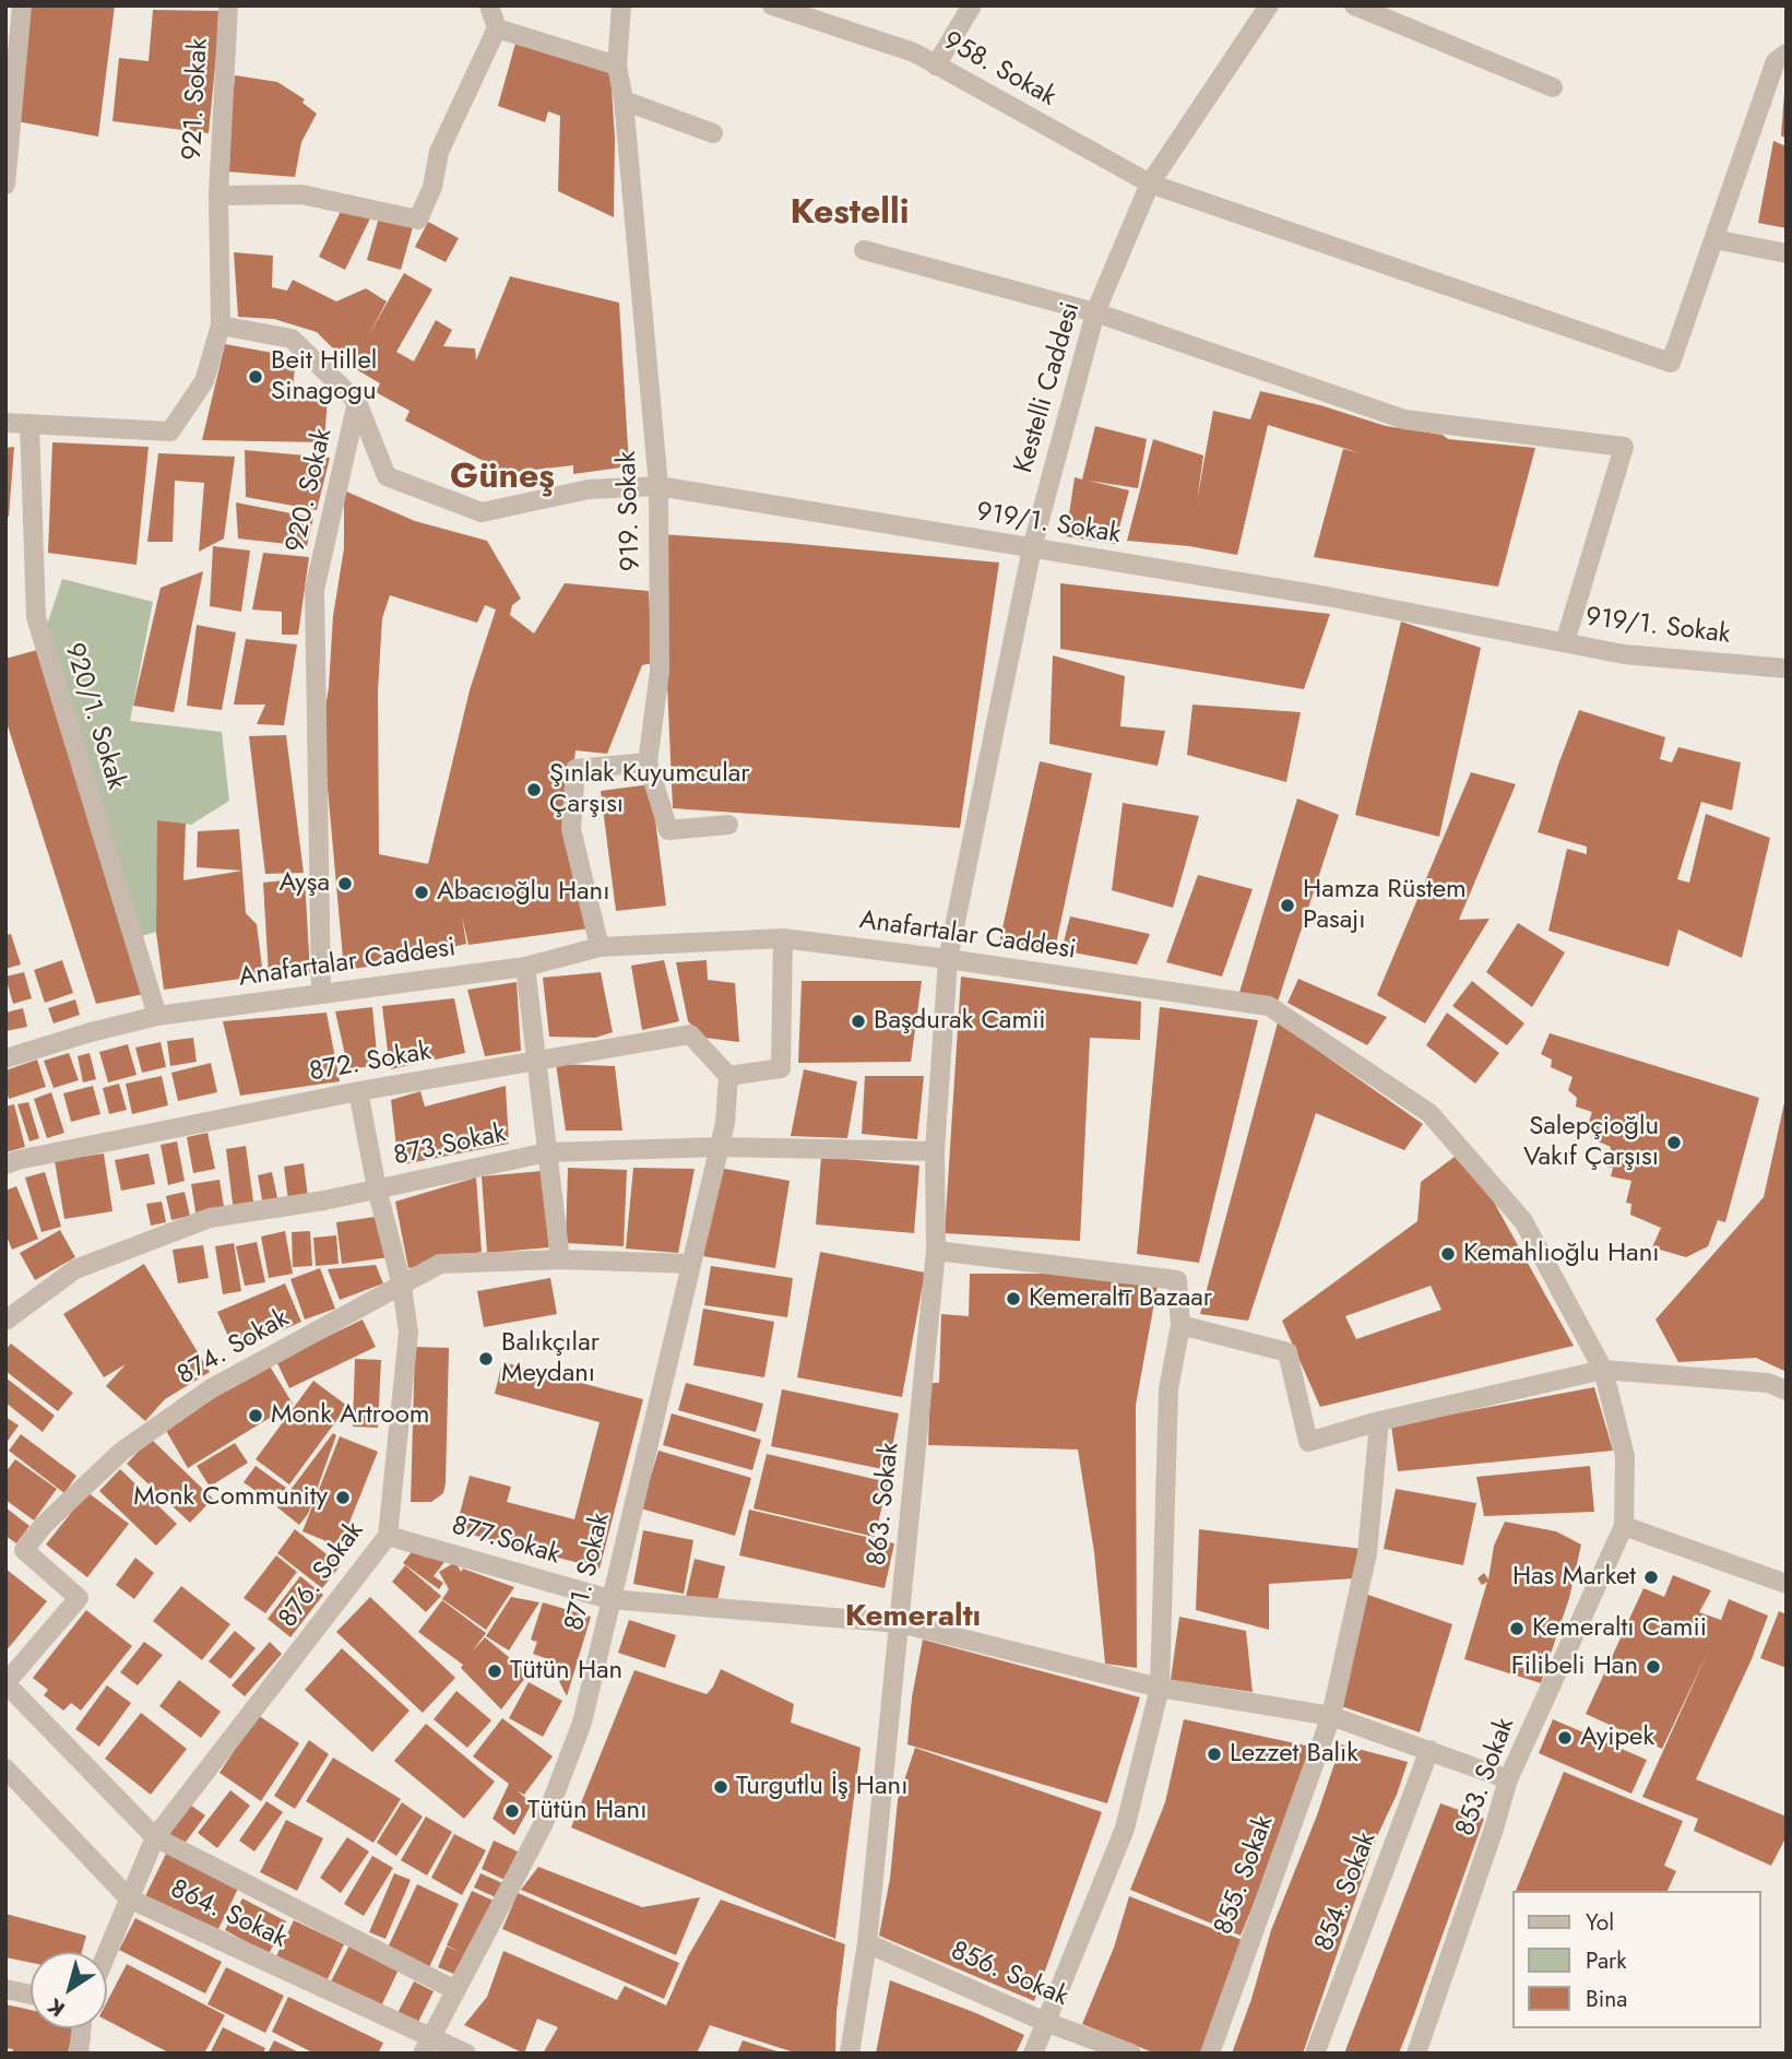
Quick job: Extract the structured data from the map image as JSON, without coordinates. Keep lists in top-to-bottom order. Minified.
{"streets":{"street":["958. Sokak","921. Sokak","Kestelli Caddesi","920. Sokak","919. Sokak","919/1. Sokak","920/1. Sokak","Anafartalar Caddesi","872. Sokak","873.Sokak","874. Sokak","863. Sokak","877.Sokak","871. Sokak","876. Sokak","853. Sokak","855. Sokak","854. Sokak","864. Sokak","856. Sokak"]},"crossings":[["958. Sokak","Kestelli Caddesi"],["921. Sokak","920. Sokak"],["Kestelli Caddesi","919/1. Sokak"],["Kestelli Caddesi","Anafartalar Caddesi"],["Kestelli Caddesi","863. Sokak"],["920. Sokak","919/1. Sokak"],["920. Sokak","Anafartalar Caddesi"],["919. Sokak","919/1. Sokak"],["920/1. Sokak","Anafartalar Caddesi"],["Anafartalar Caddesi","863. Sokak"],["Anafartalar Caddesi","853. Sokak"],["872. Sokak","871. Sokak"],["872. Sokak","876. Sokak"],["873.Sokak","863. Sokak"],["873.Sokak","871. Sokak"],["873.Sokak","876. Sokak"],["874. Sokak","871. Sokak"],["874. Sokak","876. Sokak"],["863. Sokak","877.Sokak"],["863. Sokak","856. Sokak"],["877.Sokak","871. Sokak"],["877.Sokak","876. Sokak"],["877.Sokak","853. Sokak"],["877.Sokak","855. Sokak"],["877.Sokak","854. Sokak"],["871. Sokak","864. Sokak"],["876. Sokak","864. Sokak"]],"districts":["Kestelli","Güneş","Kemeraltı"],"places":["Beit Hillel Sinagogu","Şınlak Kuyumcular Çarşısı","Ayşa","Abacıoğlu Hanı","Hamza Rüstem Pasajı","Başdurak Camii","Salepçioğlu Vakıf Çarşısı","Kemahlıoğlu Hanı","Kemeraltī Bazaar","Balıkçılar Meydanı","Monk Artroom","Monk Community","Has Market","Kemeraltı Camii","Filibeli Han","Tütün Han","Ayipek","Lezzet Balık","Turgutlu İş Hanı","Tütün Hanı"],"legend":["Yol","Park","Bina"],"north":"bottom left"}
